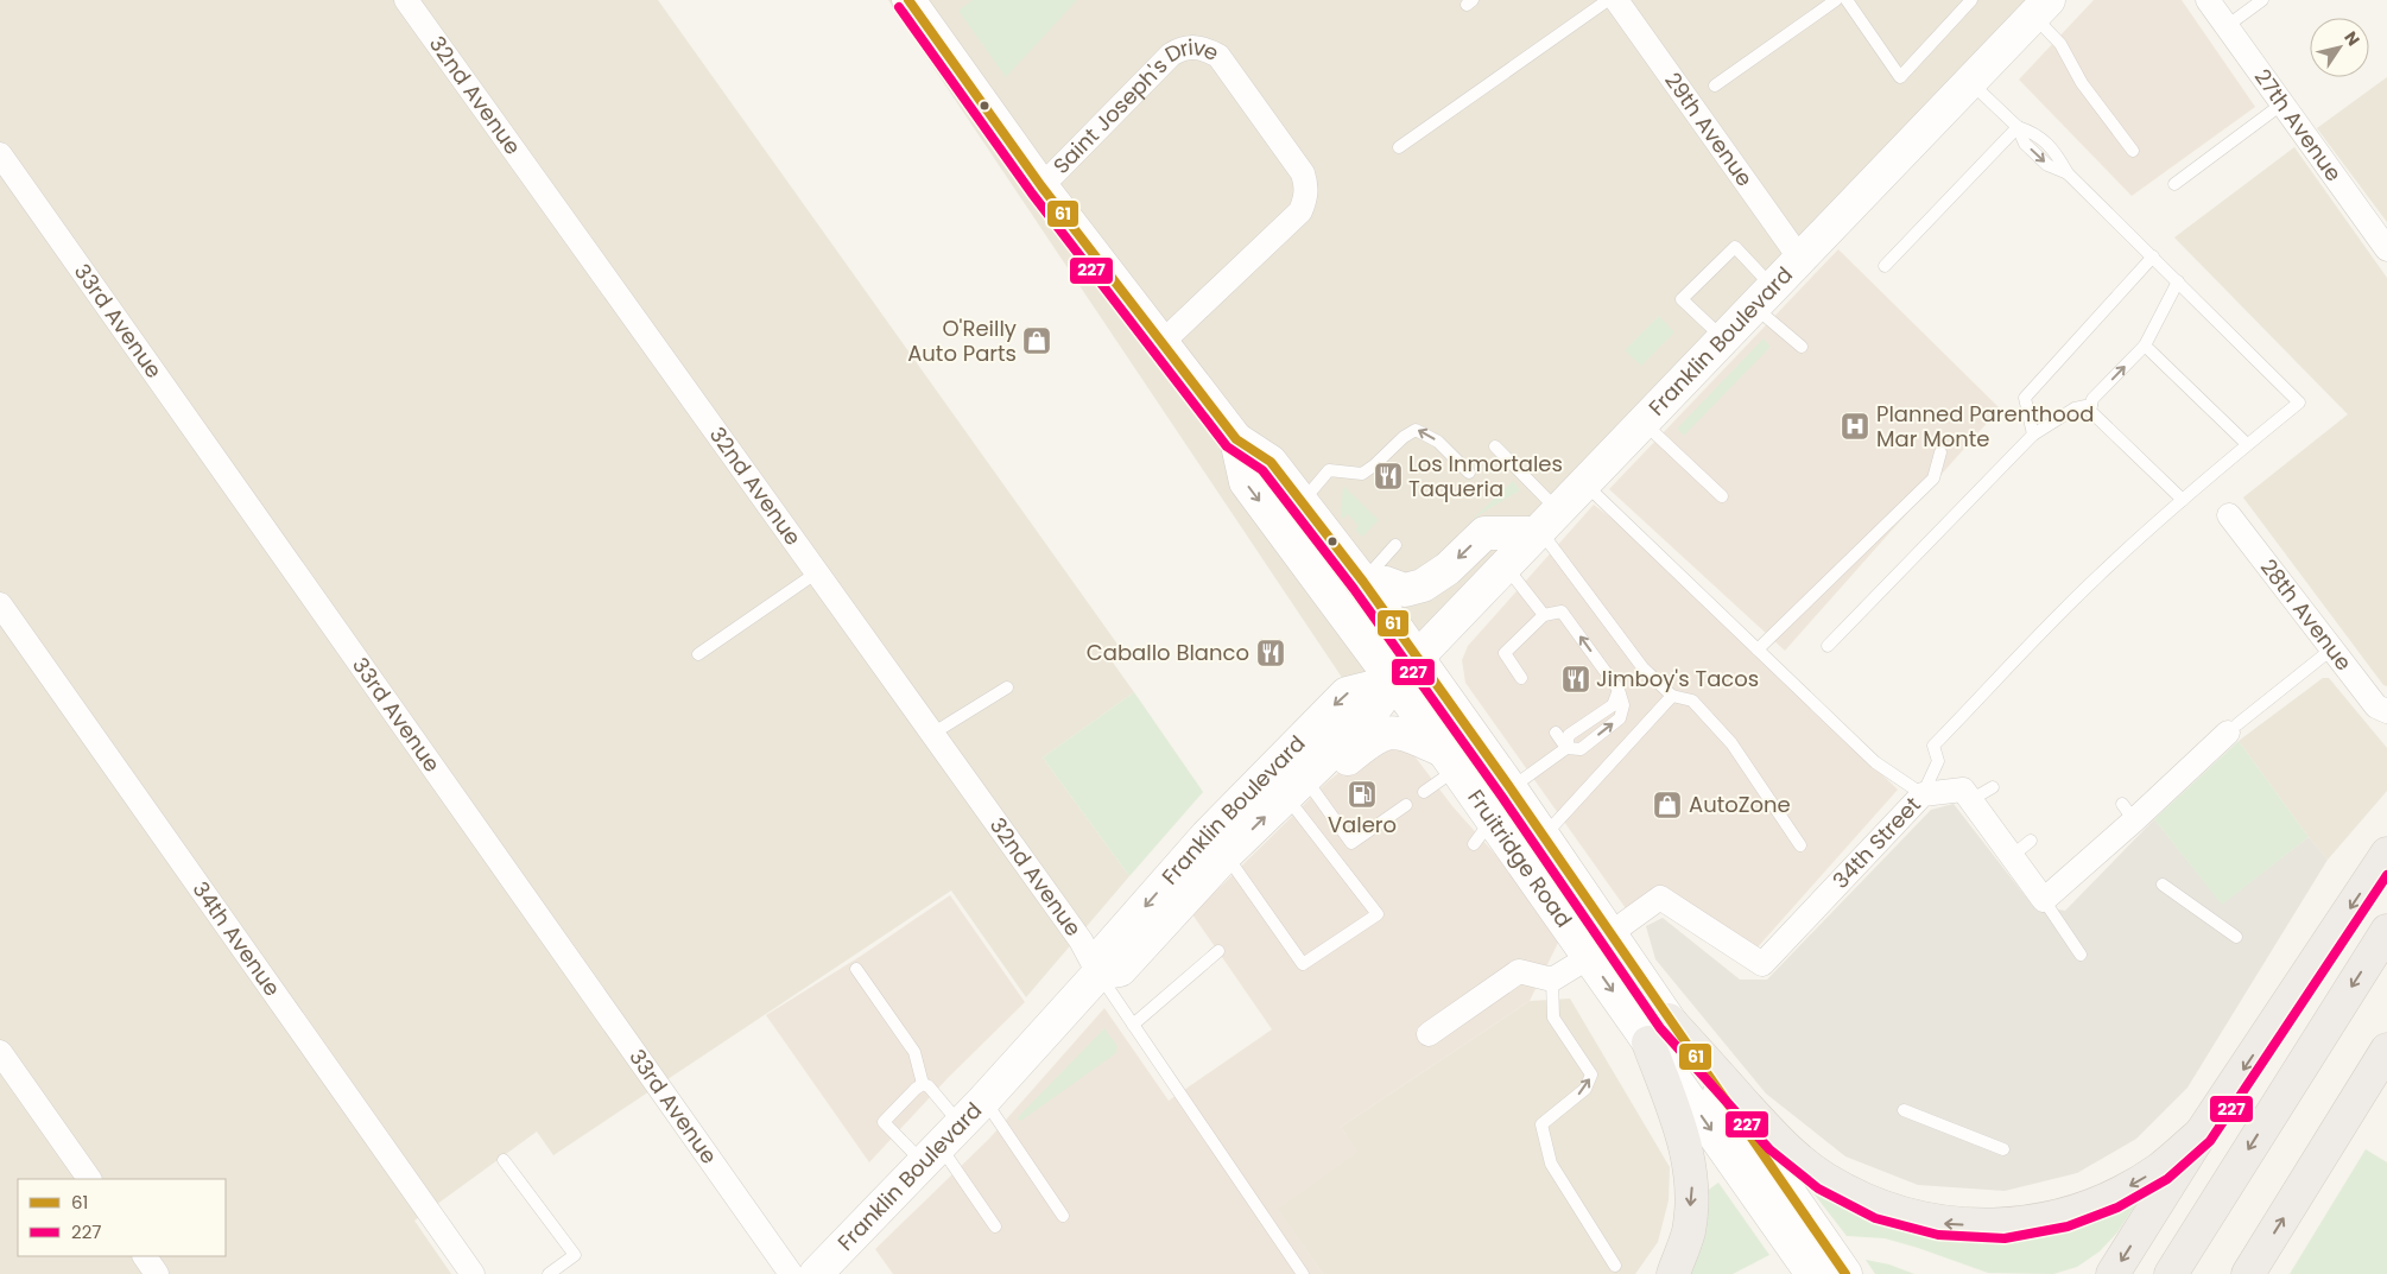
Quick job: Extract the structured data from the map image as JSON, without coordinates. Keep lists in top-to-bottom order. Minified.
{"streets":{"main road":["Franklin Boulevard","Fruitridge Road"],"street":["32nd Avenue","Saint Joseph's Drive","27th Avenue","29th Avenue","33rd Avenue","28th Avenue","34th Street","34th Avenue"]},"crossings":[["32nd Avenue","Franklin Boulevard"],["Saint Joseph's Drive","Fruitridge Road"],["29th Avenue","Franklin Boulevard"],["Franklin Boulevard","Fruitridge Road"],["34th Street","Fruitridge Road"]],"places":{"shop":["O'Reilly Auto Parts","AutoZone"],"hospital":["Planned Parenthood Mar Monte"],"restaurant":["Los Inmortales Taqueria","Caballo Blanco","Jimboy's Tacos"],"fuel station":["Valero"]},"lines":["transit line 61","transit line 227"],"legend":["61","227"],"north":"top right"}
